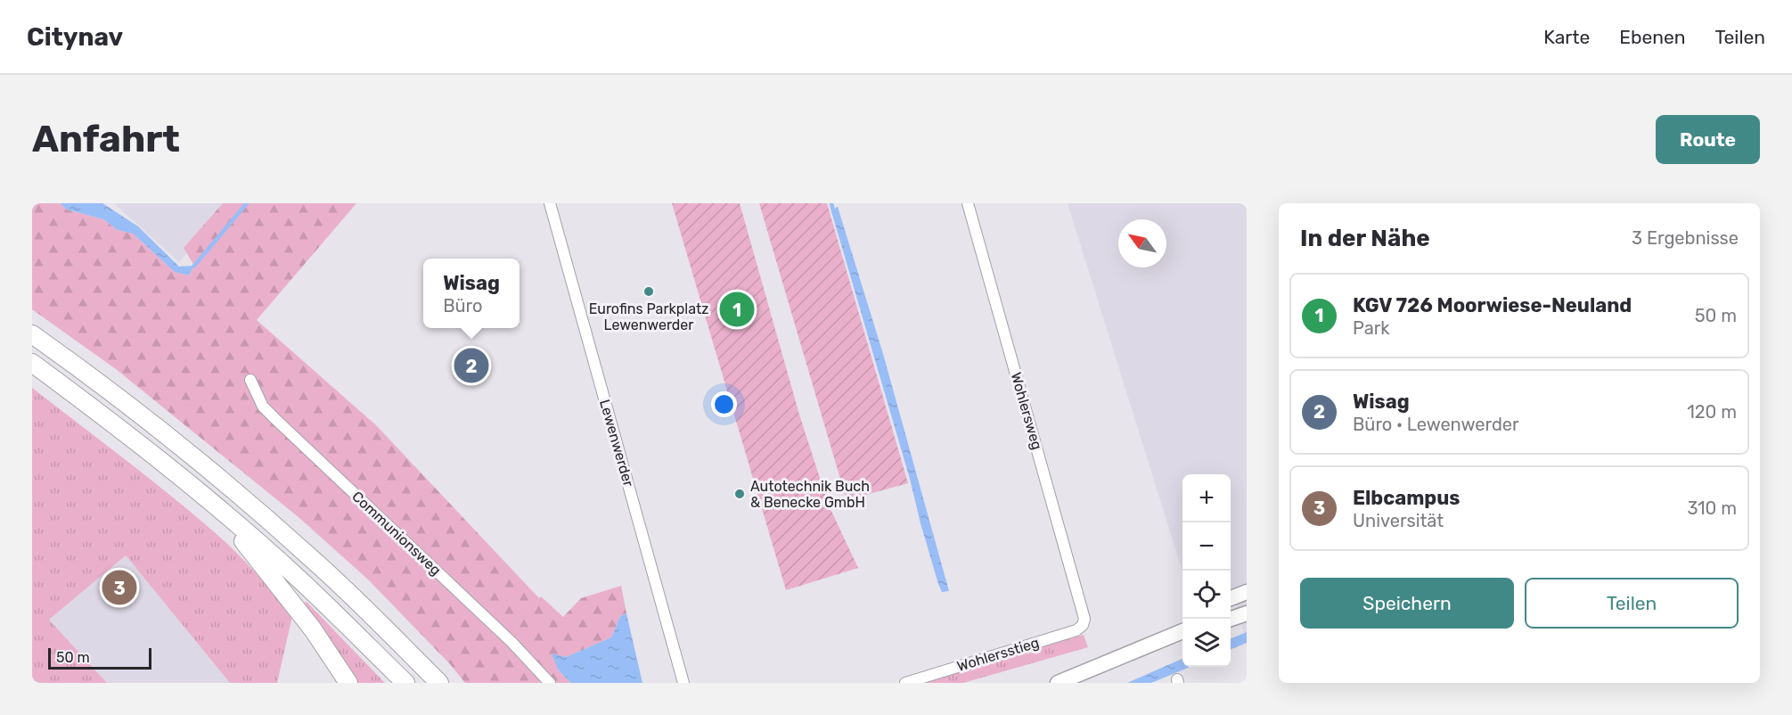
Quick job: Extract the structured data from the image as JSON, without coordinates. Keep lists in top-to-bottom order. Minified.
{"streets":{"street":["Wohlersweg","Lewenwerder","Communionsweg","Wohlersstieg"]},"crossings":[["Wohlersweg","Wohlersstieg"]],"places":["Eurofins Parkplatz Lewenwerder","Autotechnik Buch & Benecke GmbH"],"scale_bar":"50 m","north":"top left","page":{"header":"Citynav","nav":["Karte","Ebenen","Teilen"],"buttons":["Route",["Speichern","Teilen"]],"title":"Anfahrt","heading":["In der Nähe","3 Ergebnisse"],"popup":["Wisag","Büro"],"list":[{"mark":"1","name":"KGV 726 Moorwiese-Neuland","note":"Park","value":"50 m"},{"mark":"2","name":"Wisag","note":"Büro · Lewenwerder","value":"120 m"},{"mark":"3","name":"Elbcampus","note":"Universität","value":"310 m"}],"pins":["1","2","3"],"map_buttons":["+","−"],"scale":"50 m"}}
